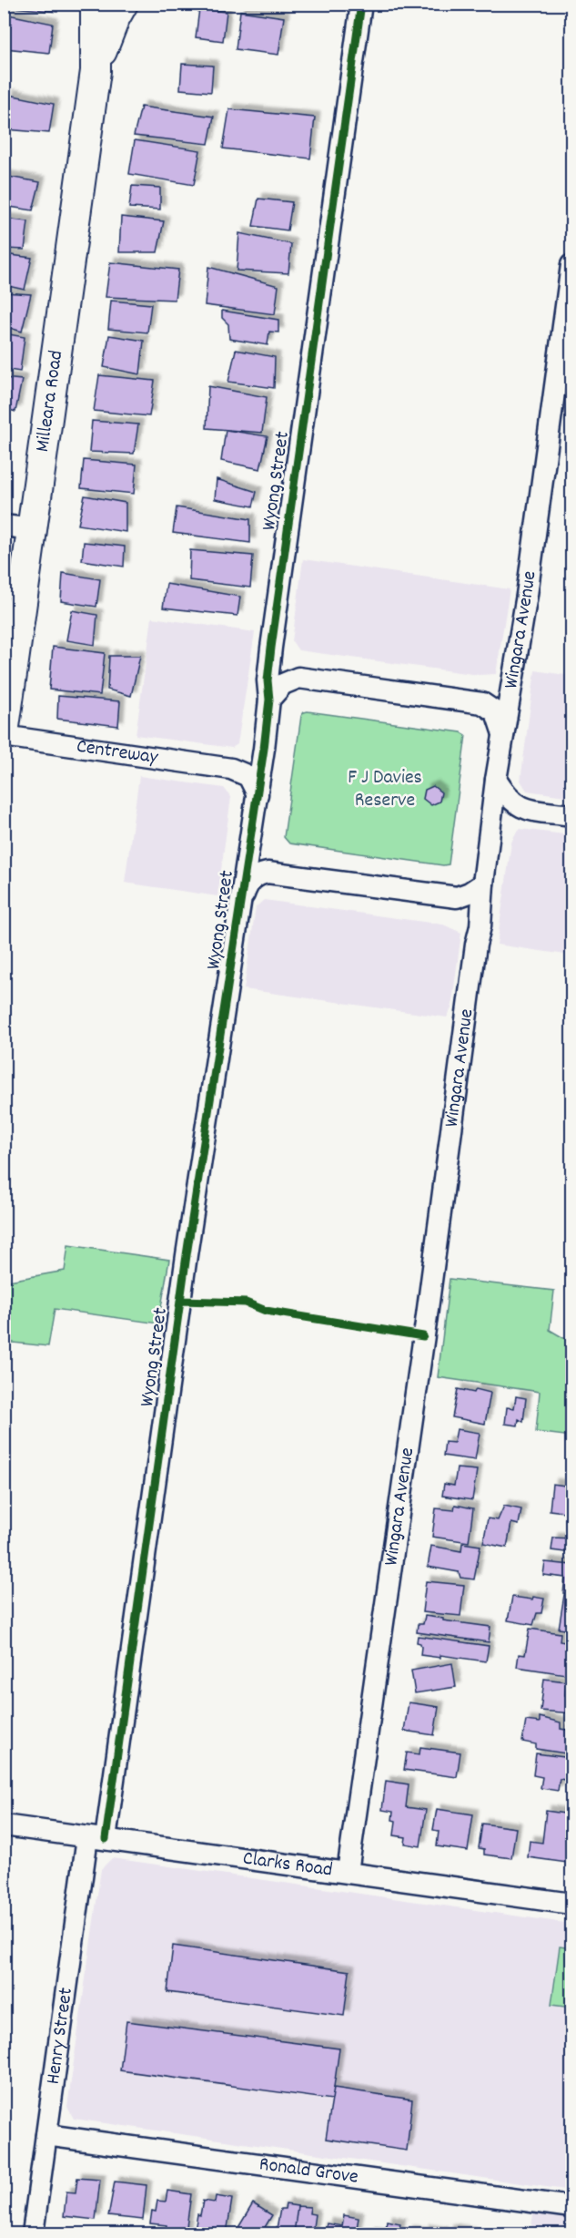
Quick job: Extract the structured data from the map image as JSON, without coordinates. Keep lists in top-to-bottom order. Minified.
{"streets":{"main road":["Milleara Road"],"street":["Wyong Street","Wingara Avenue","Centreway","Clarks Road","Henry Street","Ronald Grove"]},"crossings":[["Milleara Road","Centreway"],["Wyong Street","Centreway"],["Wyong Street","Clarks Road"],["Wyong Street","Henry Street"],["Wingara Avenue","Clarks Road"],["Clarks Road","Henry Street"],["Henry Street","Ronald Grove"]],"parks":["F J Davies Reserve"]}
